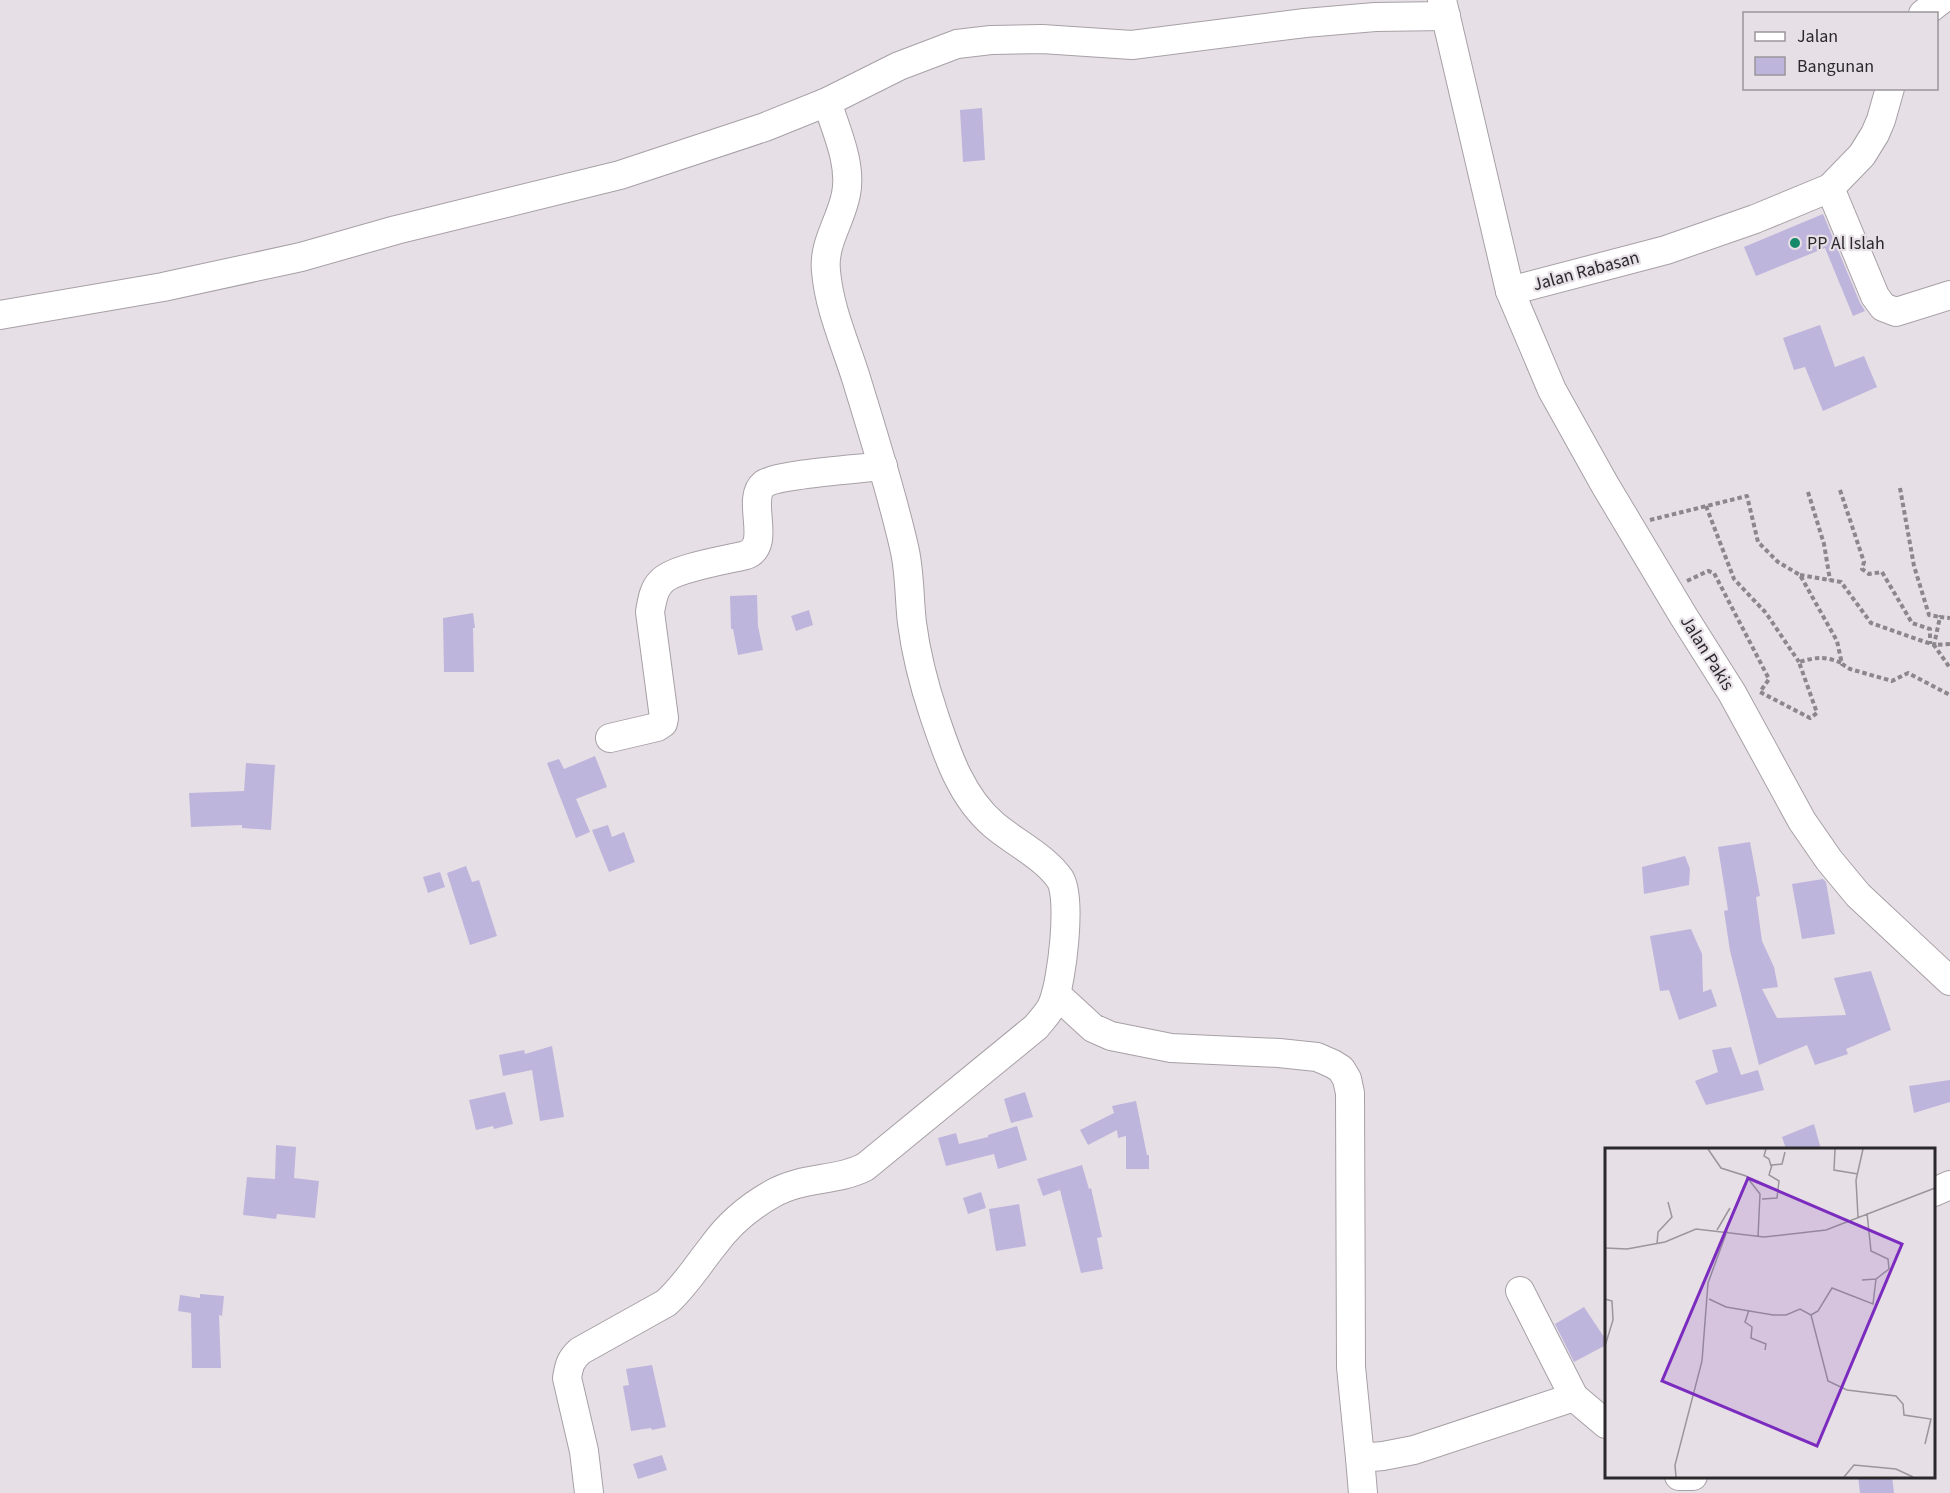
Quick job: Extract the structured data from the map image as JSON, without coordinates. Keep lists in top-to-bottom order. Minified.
{"streets":{"street":["Jalan Rabasan","Jalan Pakis"]},"crossings":[["Jalan Rabasan","Jalan Pakis"]],"places":["PP Al Islah"],"legend":["Jalan","Bangunan"]}
